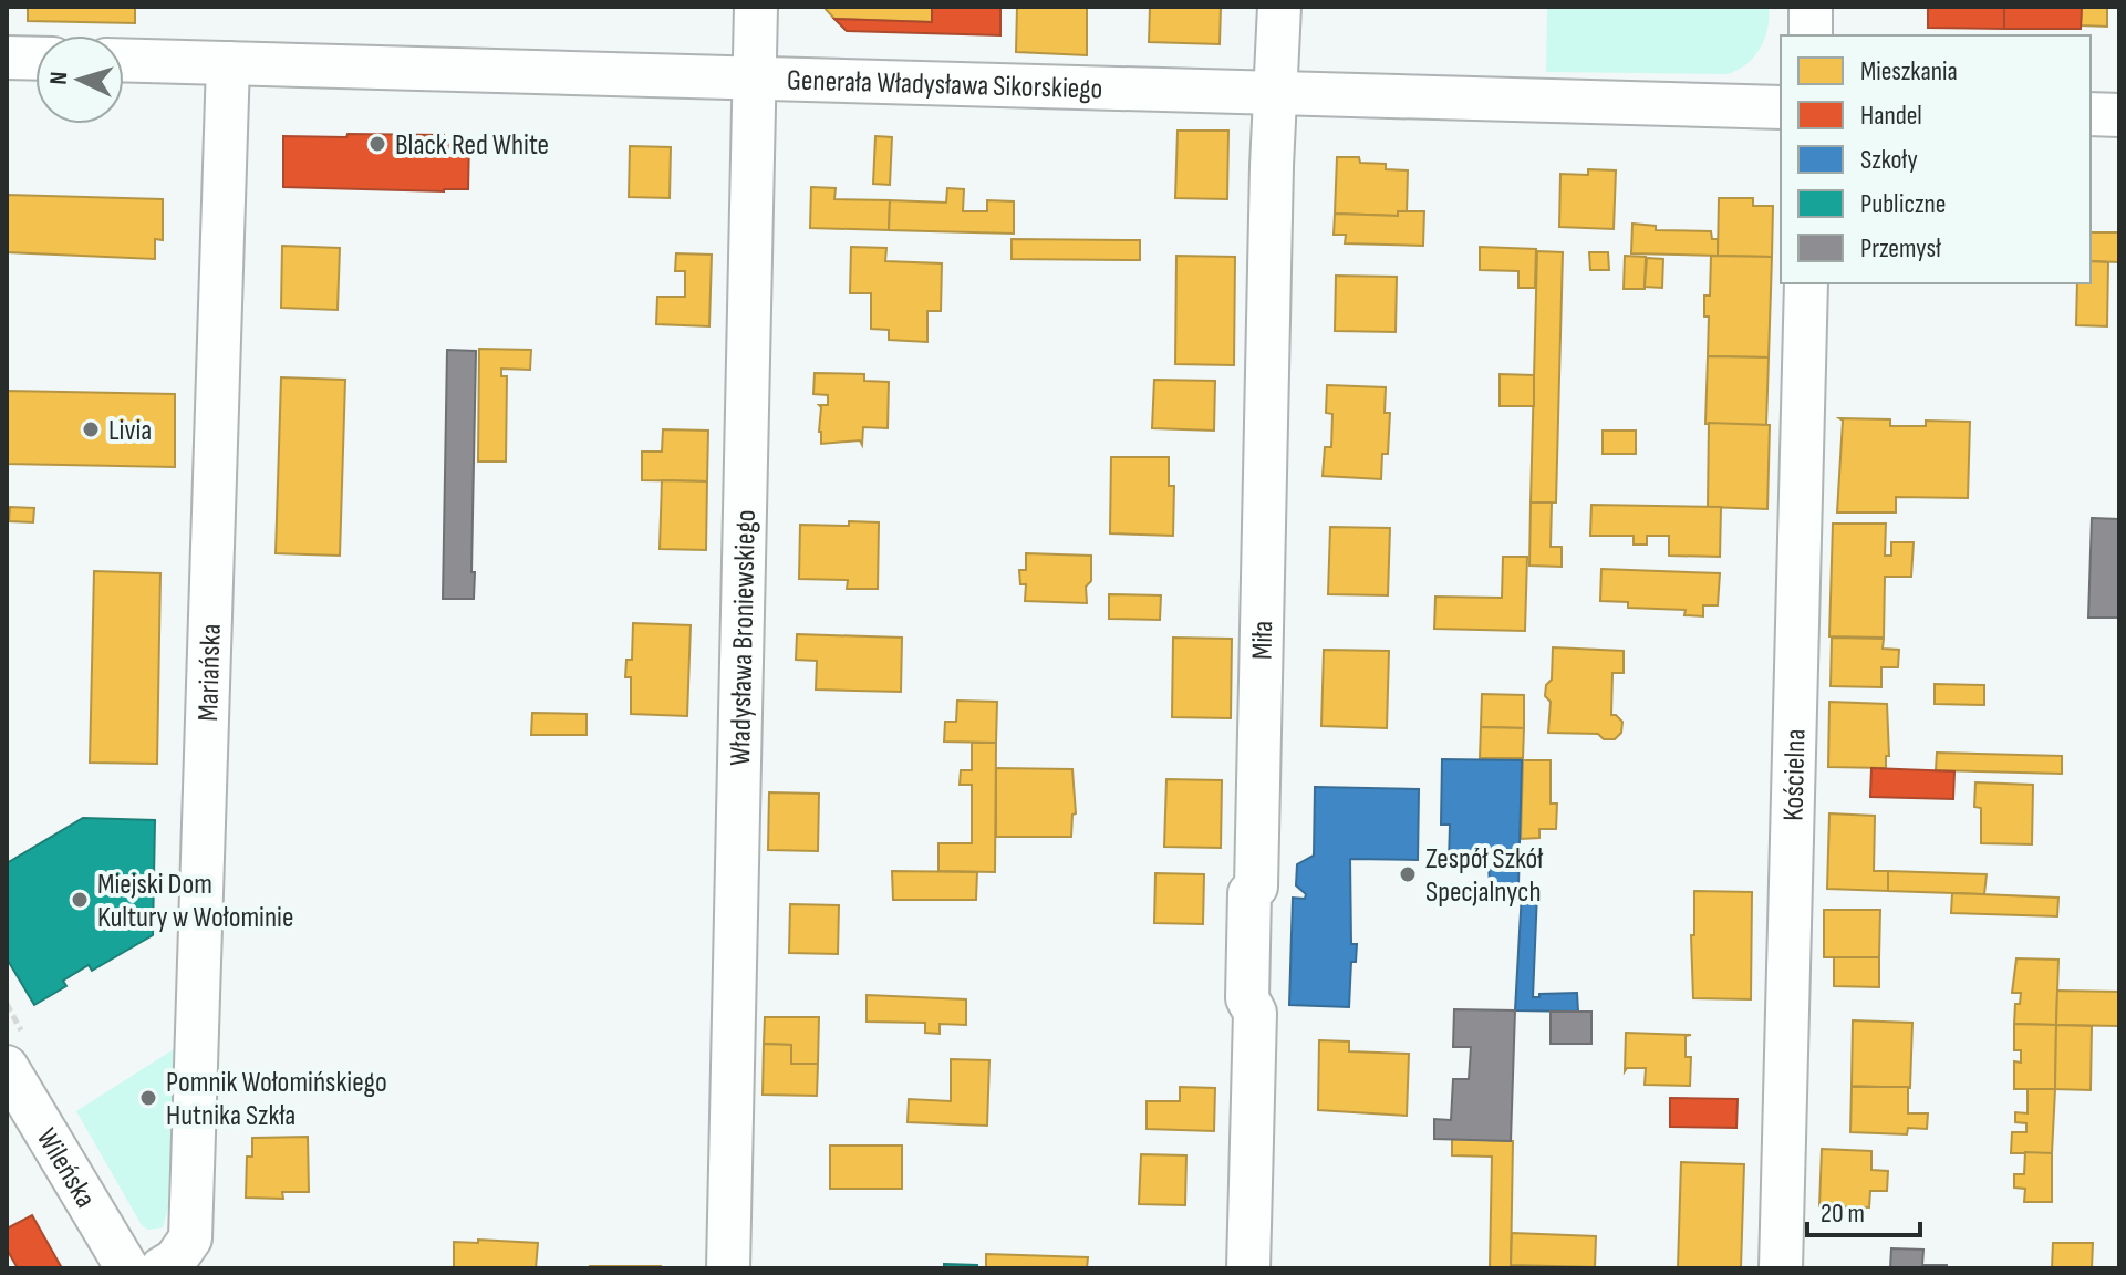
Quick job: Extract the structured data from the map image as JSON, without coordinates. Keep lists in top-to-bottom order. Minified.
{"streets":{"street":["Generała Władysława Sikorskiego","Władysława Broniewskiego","Miła","Mariańska","Kościelna","Wileńska"]},"crossings":[["Generała Władysława Sikorskiego","Władysława Broniewskiego"],["Generała Władysława Sikorskiego","Miła"],["Generała Władysława Sikorskiego","Mariańska"]],"places":["Black Red White","Livia","Zespół Szkół Specjalnych","Miejski Dom Kultury w Wołominie","Pomnik Wołomińskiego Hutnika Szkła"],"legend":["Mieszkania","Handel","Szkoły","Publiczne","Przemysł"],"scale_bar":"20 m","north":"left"}
